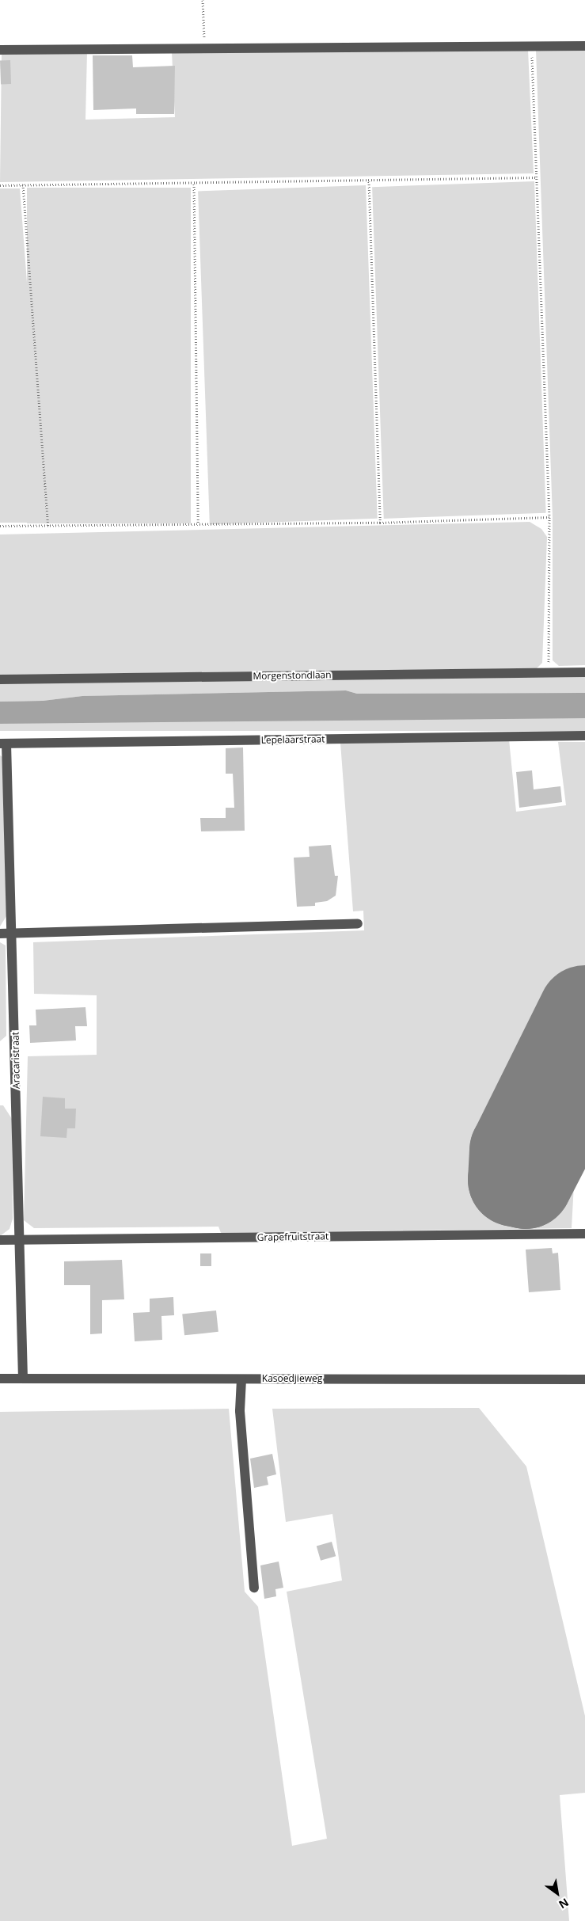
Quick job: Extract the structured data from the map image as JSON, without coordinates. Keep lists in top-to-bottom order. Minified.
{"streets":{"street":["Morgenstondlaan","Lepelaarstraat","Aracaristraat","Grapefruitstraat","Kasoedjieweg"]},"crossings":[["Lepelaarstraat","Aracaristraat"],["Aracaristraat","Grapefruitstraat"],["Aracaristraat","Kasoedjieweg"]],"north":"bottom right"}
